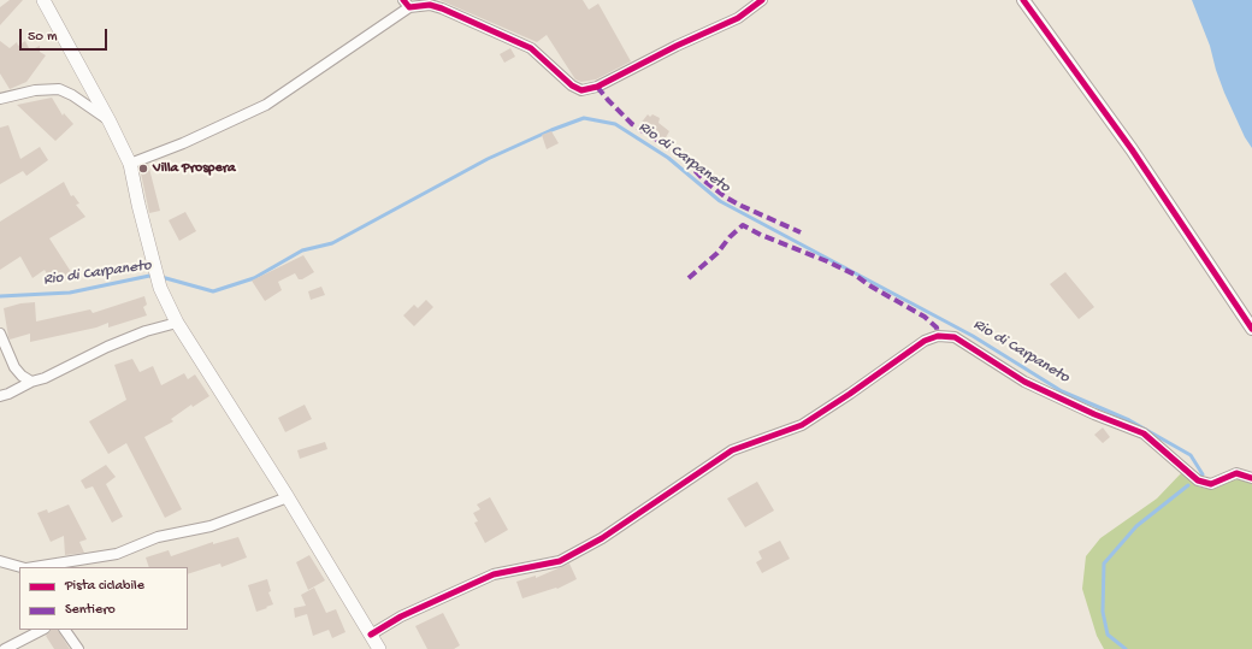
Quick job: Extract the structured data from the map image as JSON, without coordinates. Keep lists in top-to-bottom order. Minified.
{"water":["Rio di Carpaneto"],"places":["Villa Prospera"],"legend":["Pista ciclabile","Sentiero"],"scale_bar":"50 m"}
